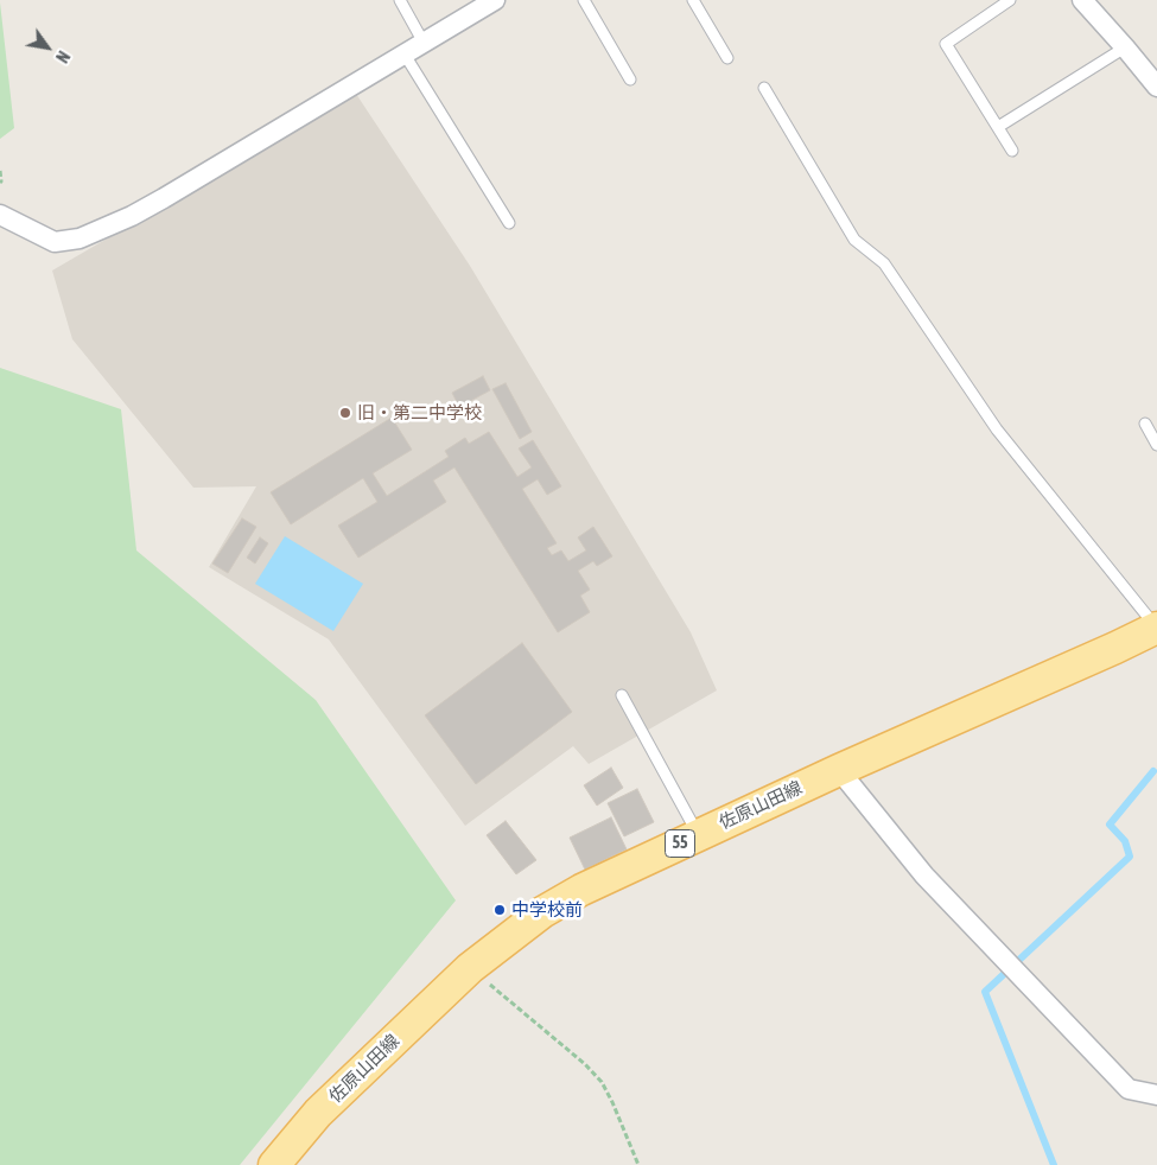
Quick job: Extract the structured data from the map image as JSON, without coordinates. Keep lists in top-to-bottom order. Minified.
{"streets":{"main road":["佐原山田線","55"]},"places":["旧・第二中学校","中学校前"],"north":"bottom right"}
